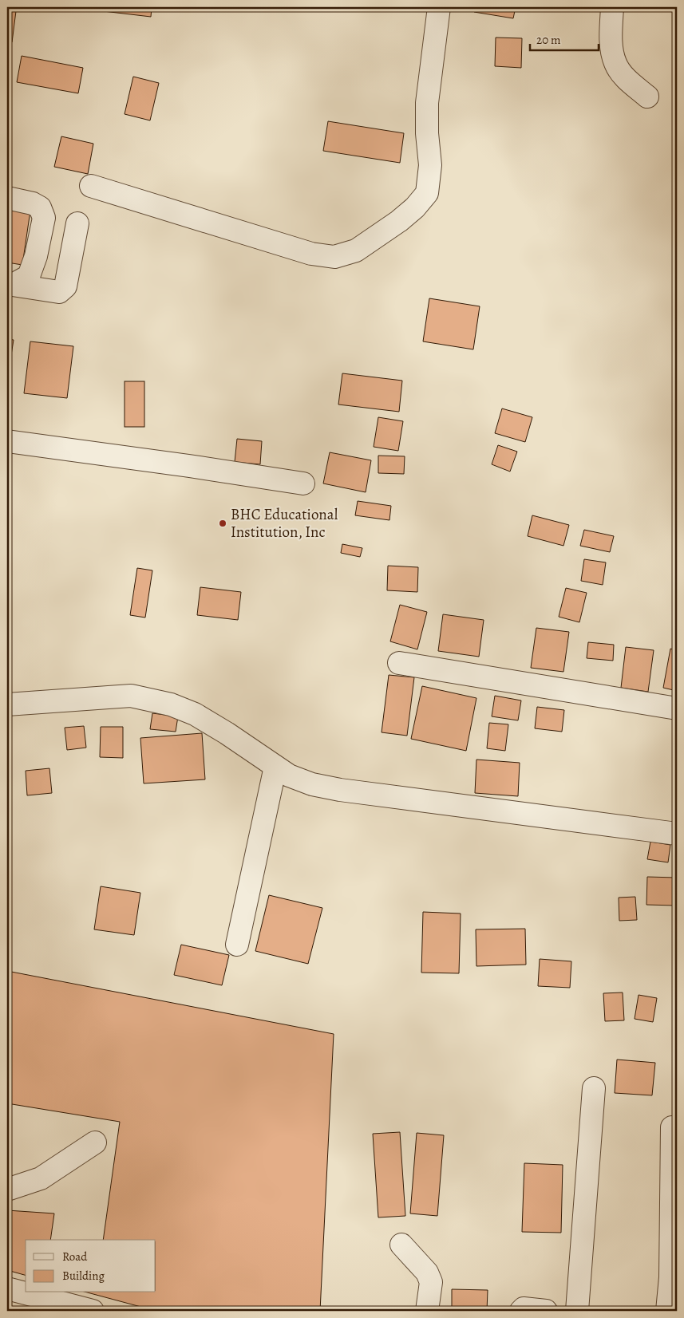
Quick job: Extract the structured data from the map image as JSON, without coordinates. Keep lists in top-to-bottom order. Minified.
{"places":["BHC Educational Institution, Inc"],"legend":["Road","Building"],"scale_bar":"20 m"}
